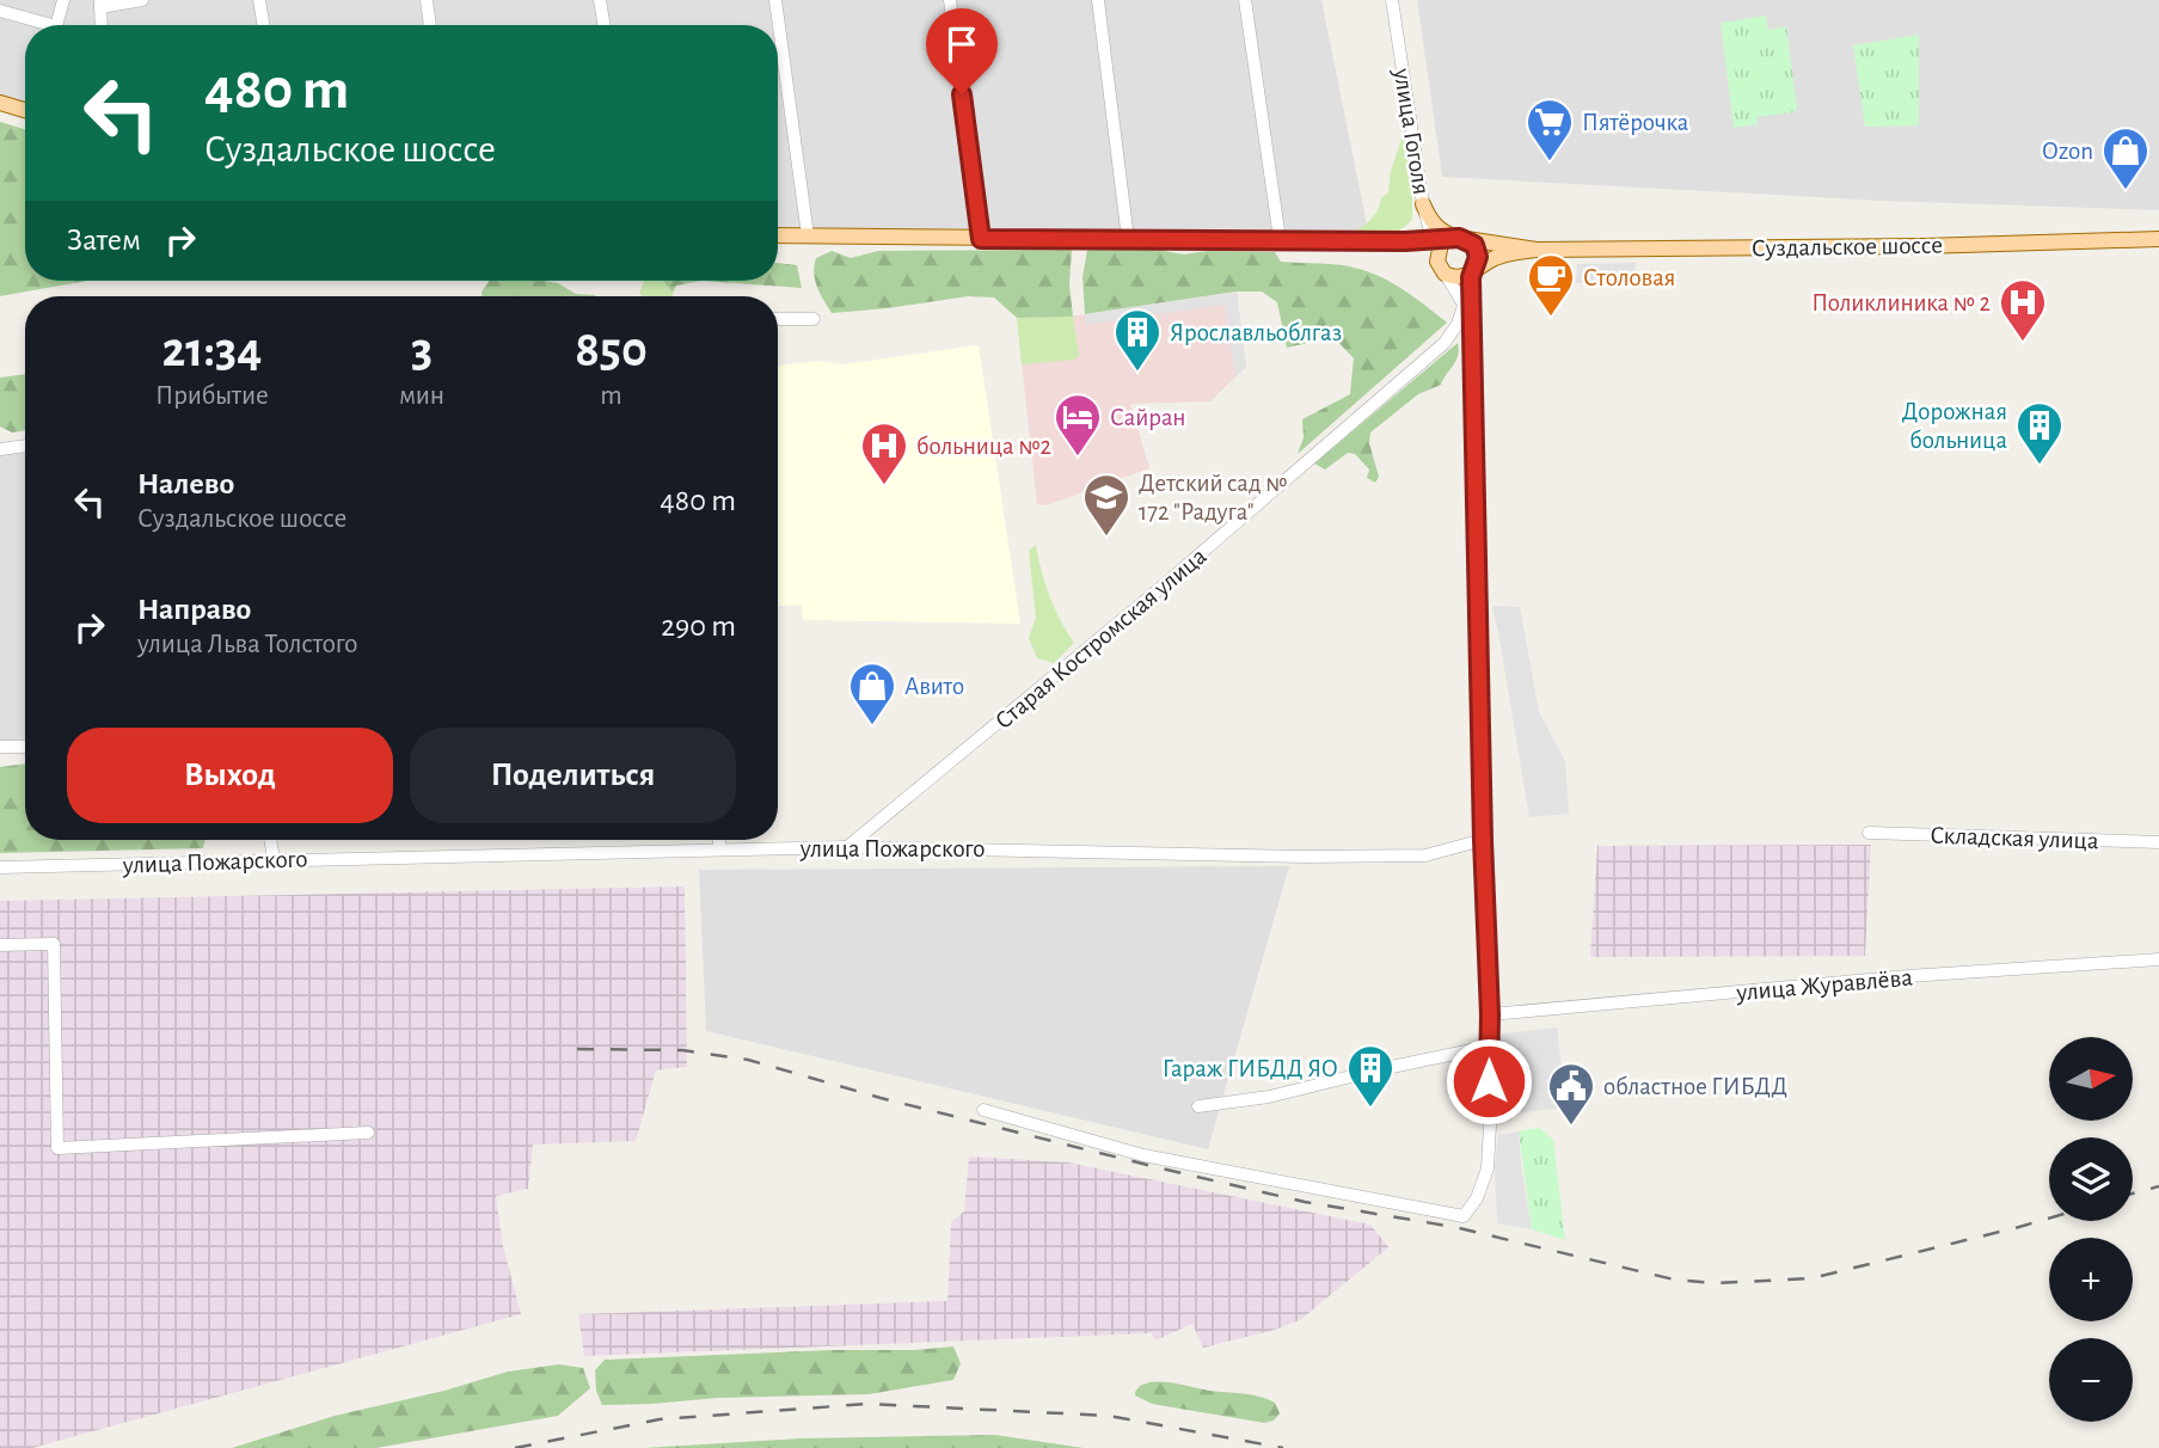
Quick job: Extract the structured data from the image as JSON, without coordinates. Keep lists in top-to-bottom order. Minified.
{"streets":{"main road":["Суздальское шоссе"],"street":["улица Гоголя","Старая Костромская улица","Складская улица","улица Пожарского","улица Журавлёва"]},"crossings":[["улица Гоголя","Суздальское шоссе"],["улица Гоголя","Старая Костромская улица"],["улица Гоголя","улица Пожарского"],["улица Гоголя","улица Журавлёва"],["Суздальское шоссе","Старая Костромская улица"],["Старая Костромская улица","улица Пожарского"]],"places":{"supermarket":["Пятёрочка"],"shop":["Ozon","Авито"],"cafe":["Столовая"],"hospital":["Поликлиника № 2","больница №2"],"building":["Ярославльоблгаз","Дорожная больница","Гараж ГИБДД ЯО"],"hotel":["Сайран"],"school or university":["Детский сад № 172 \"Радуга\""],"public building":["областное ГИБДД"]},"north":"right","page":{"turn":["480 m","Суздальское шоссе"],"then":"Затем","eta":["21:34","Прибытие","3","мин","850","m"],"list":[{"name":"Налево","note":"Суздальское шоссе","value":"480 m"},{"name":"Направо","note":"улица Льва Толстого","value":"290 m"}],"buttons":["Выход","Поделиться"],"map_buttons":["+","−"]}}
